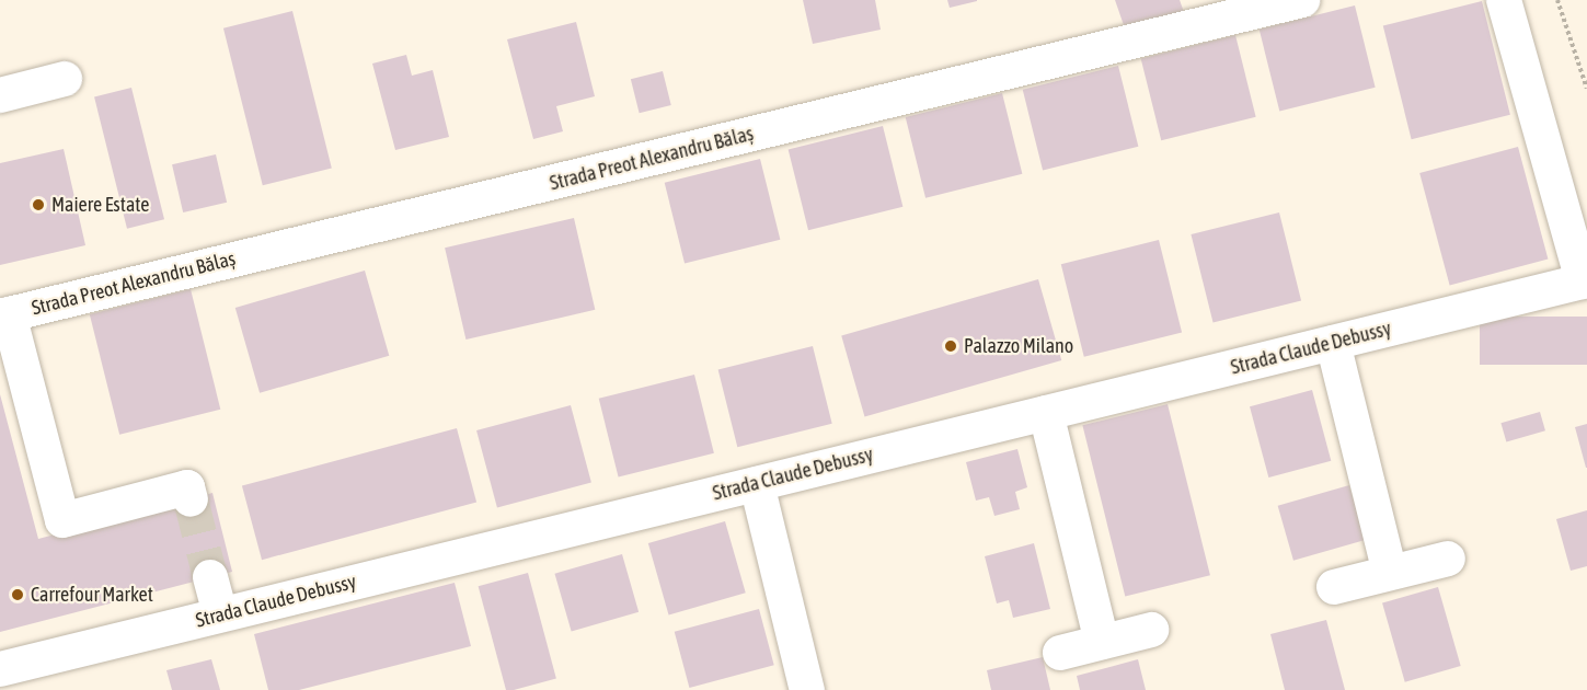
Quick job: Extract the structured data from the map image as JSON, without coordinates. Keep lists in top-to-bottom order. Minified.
{"streets":{"street":["Strada Preot Alexandru Bălaș","Strada Claude Debussy"]},"places":["Maiere Estate","Palazzo Milano","Carrefour Market"]}
